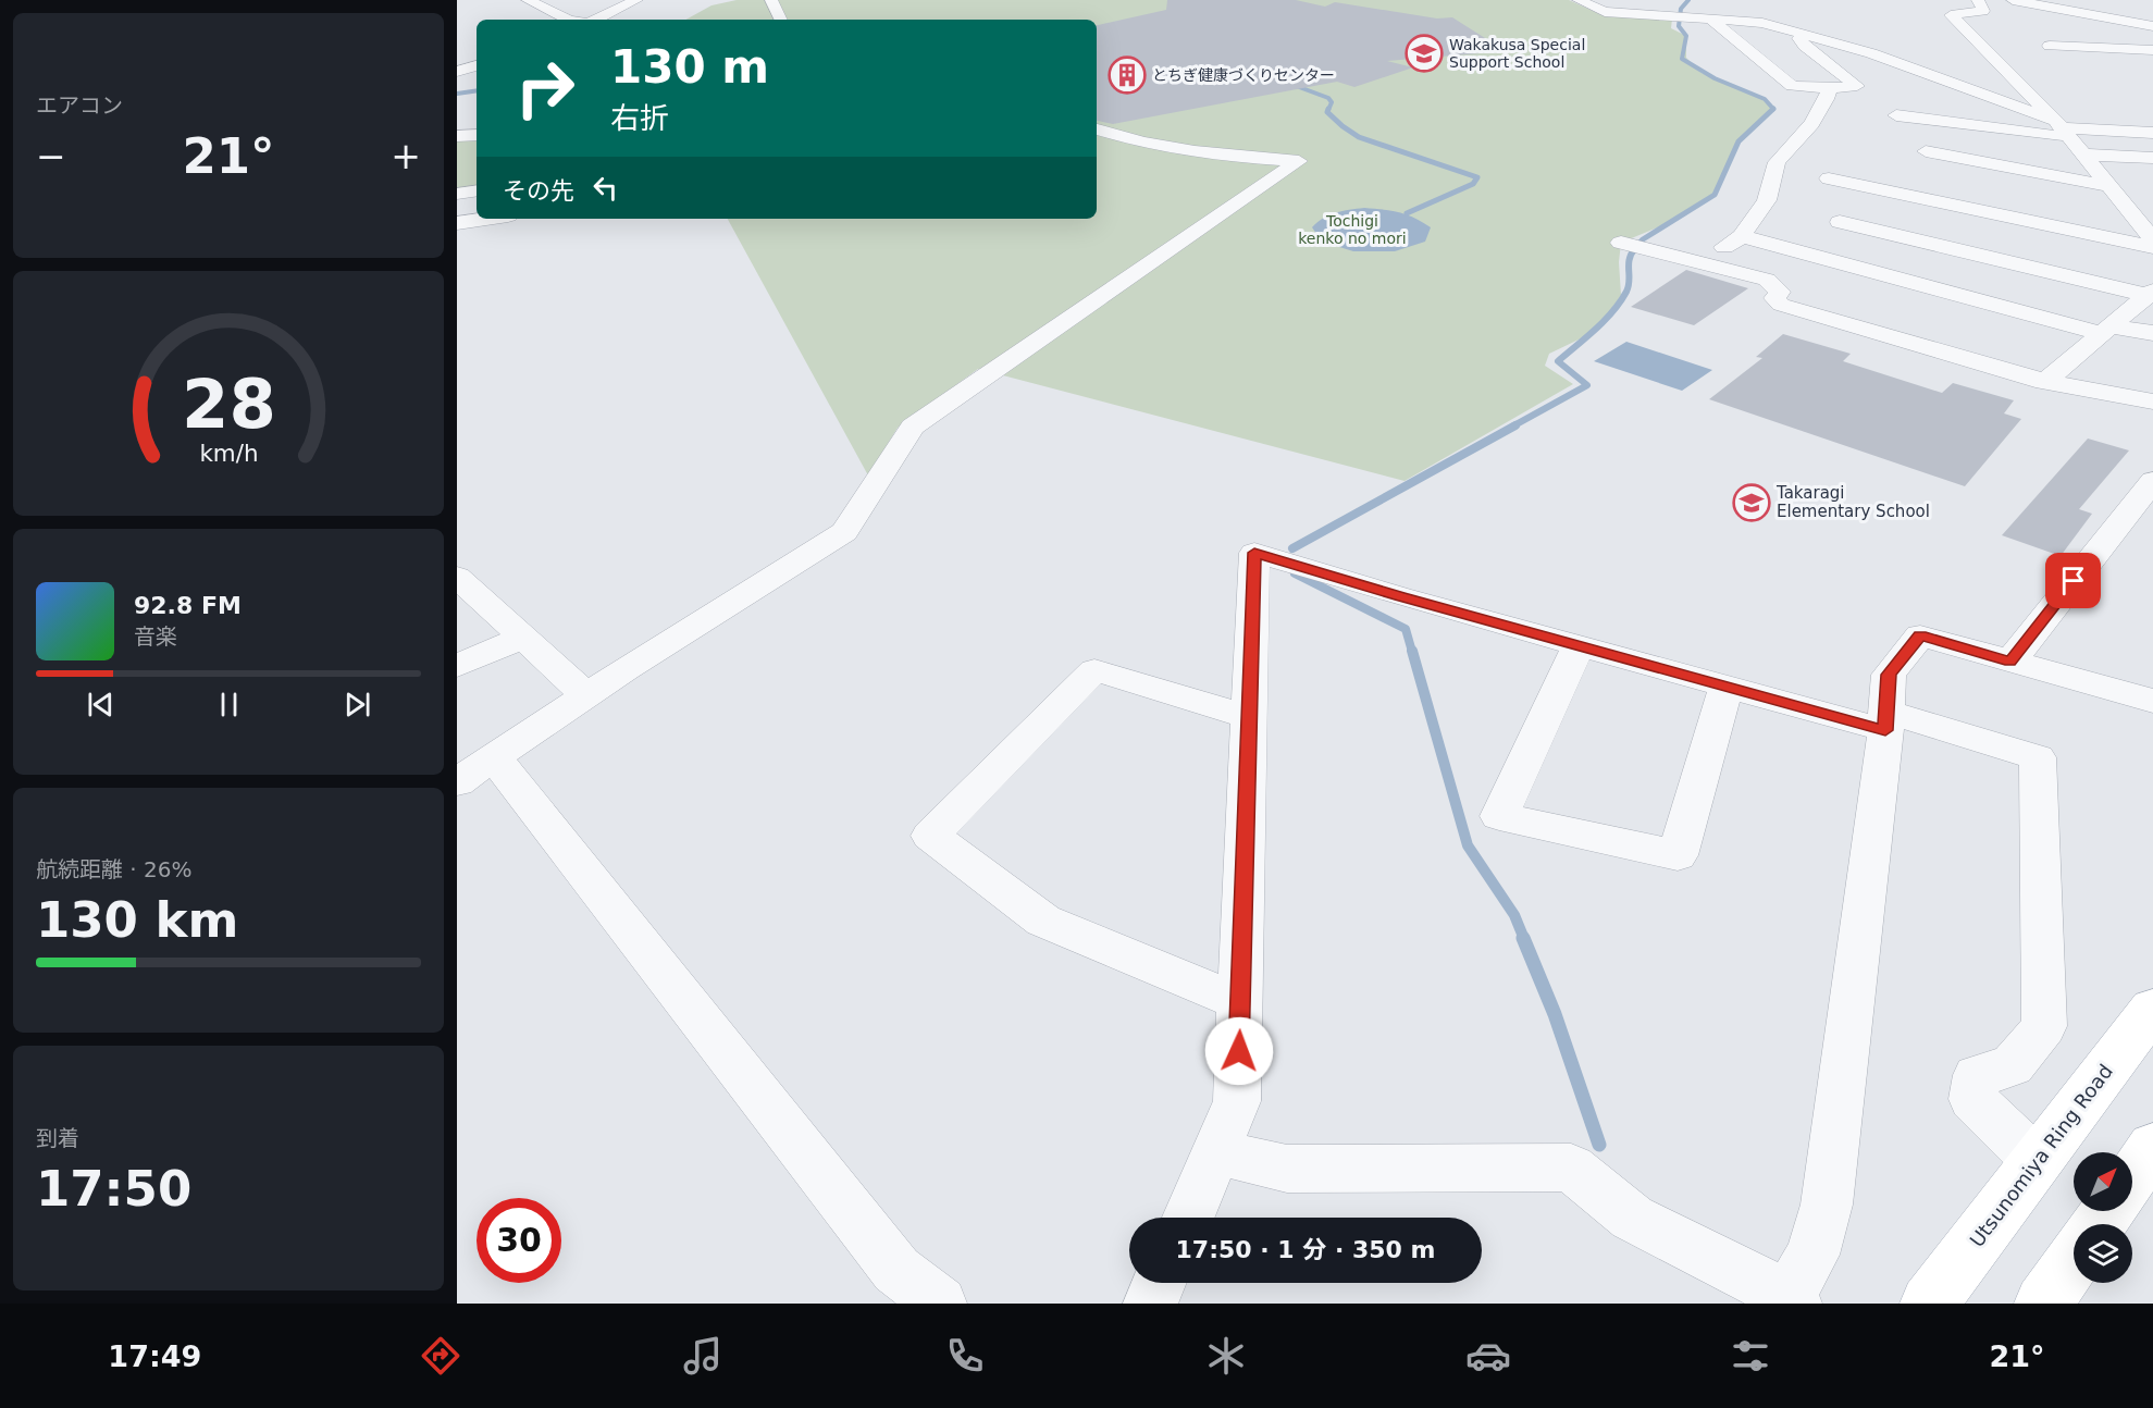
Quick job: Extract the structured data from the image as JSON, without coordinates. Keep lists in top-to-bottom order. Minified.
{"streets":{"main road":["Utsunomiya Ring Road"]},"parks":["Tochigi kenko no mori"],"places":{"school or university":["Wakakusa Special Support School","Takaragi Elementary School"],"building":["とちぎ健康づくりセンター"]},"north":"top right","page":{"tile":["エアコン",["航続距離 · 26%","130 km"],["到着","17:50"]],"turn":["130 m","右折"],"heat":["−","21°","+"],"then":"その先","song":["92.8 FM","音楽"],"limit":"30","trip":"17:50 · 1 分 · 350 m","tabs":["17:49","21°"],"gauge":["28","km/h"]}}
